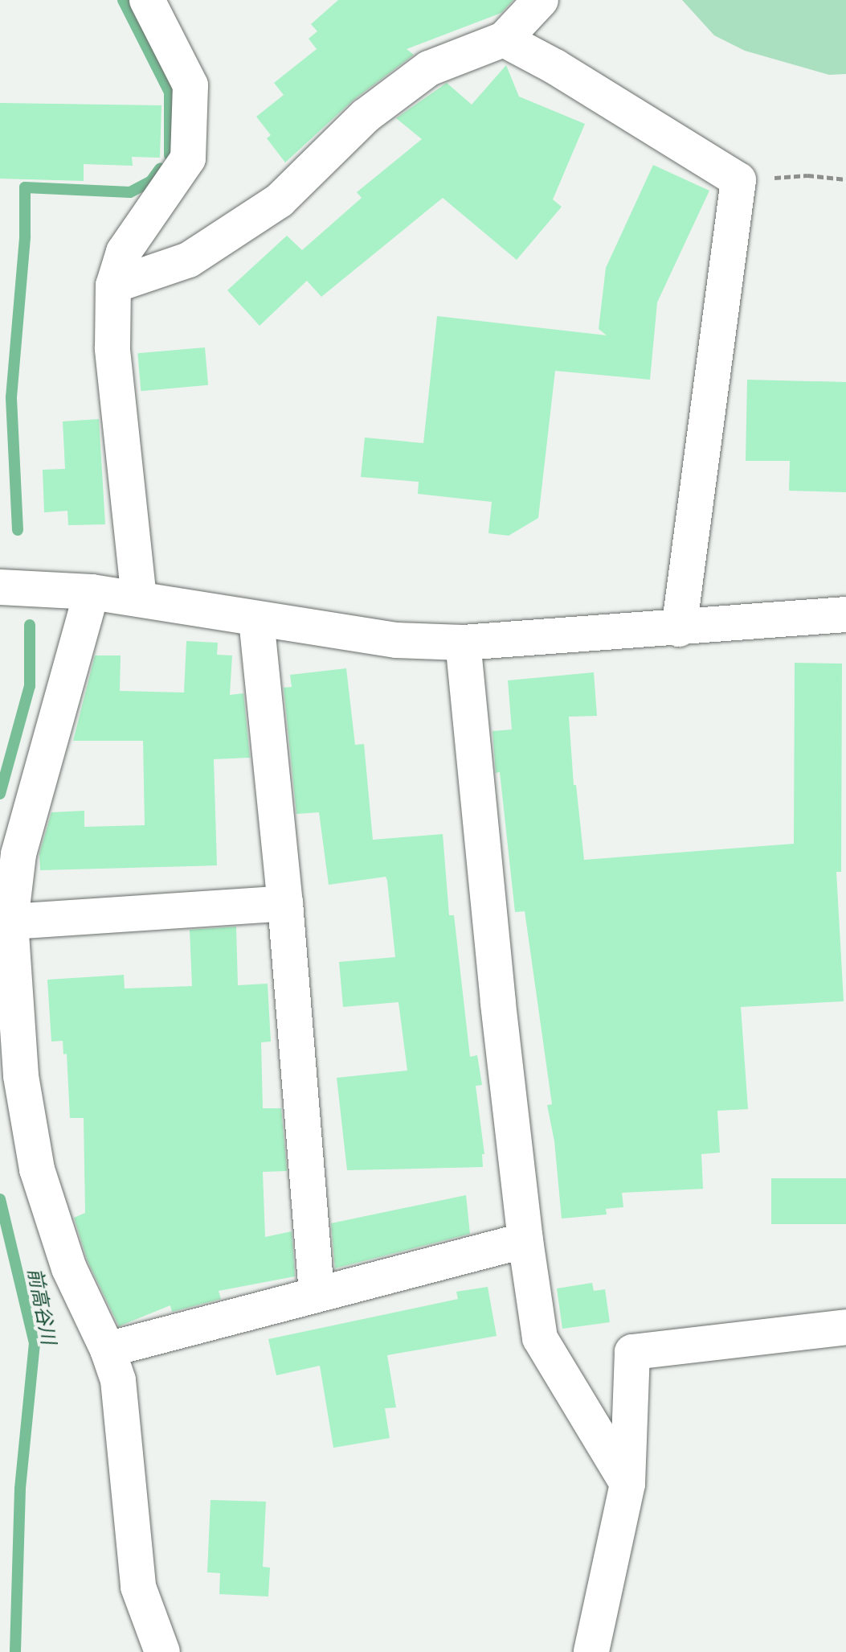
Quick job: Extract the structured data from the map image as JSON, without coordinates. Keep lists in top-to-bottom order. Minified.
{"water":["前高谷川"]}
